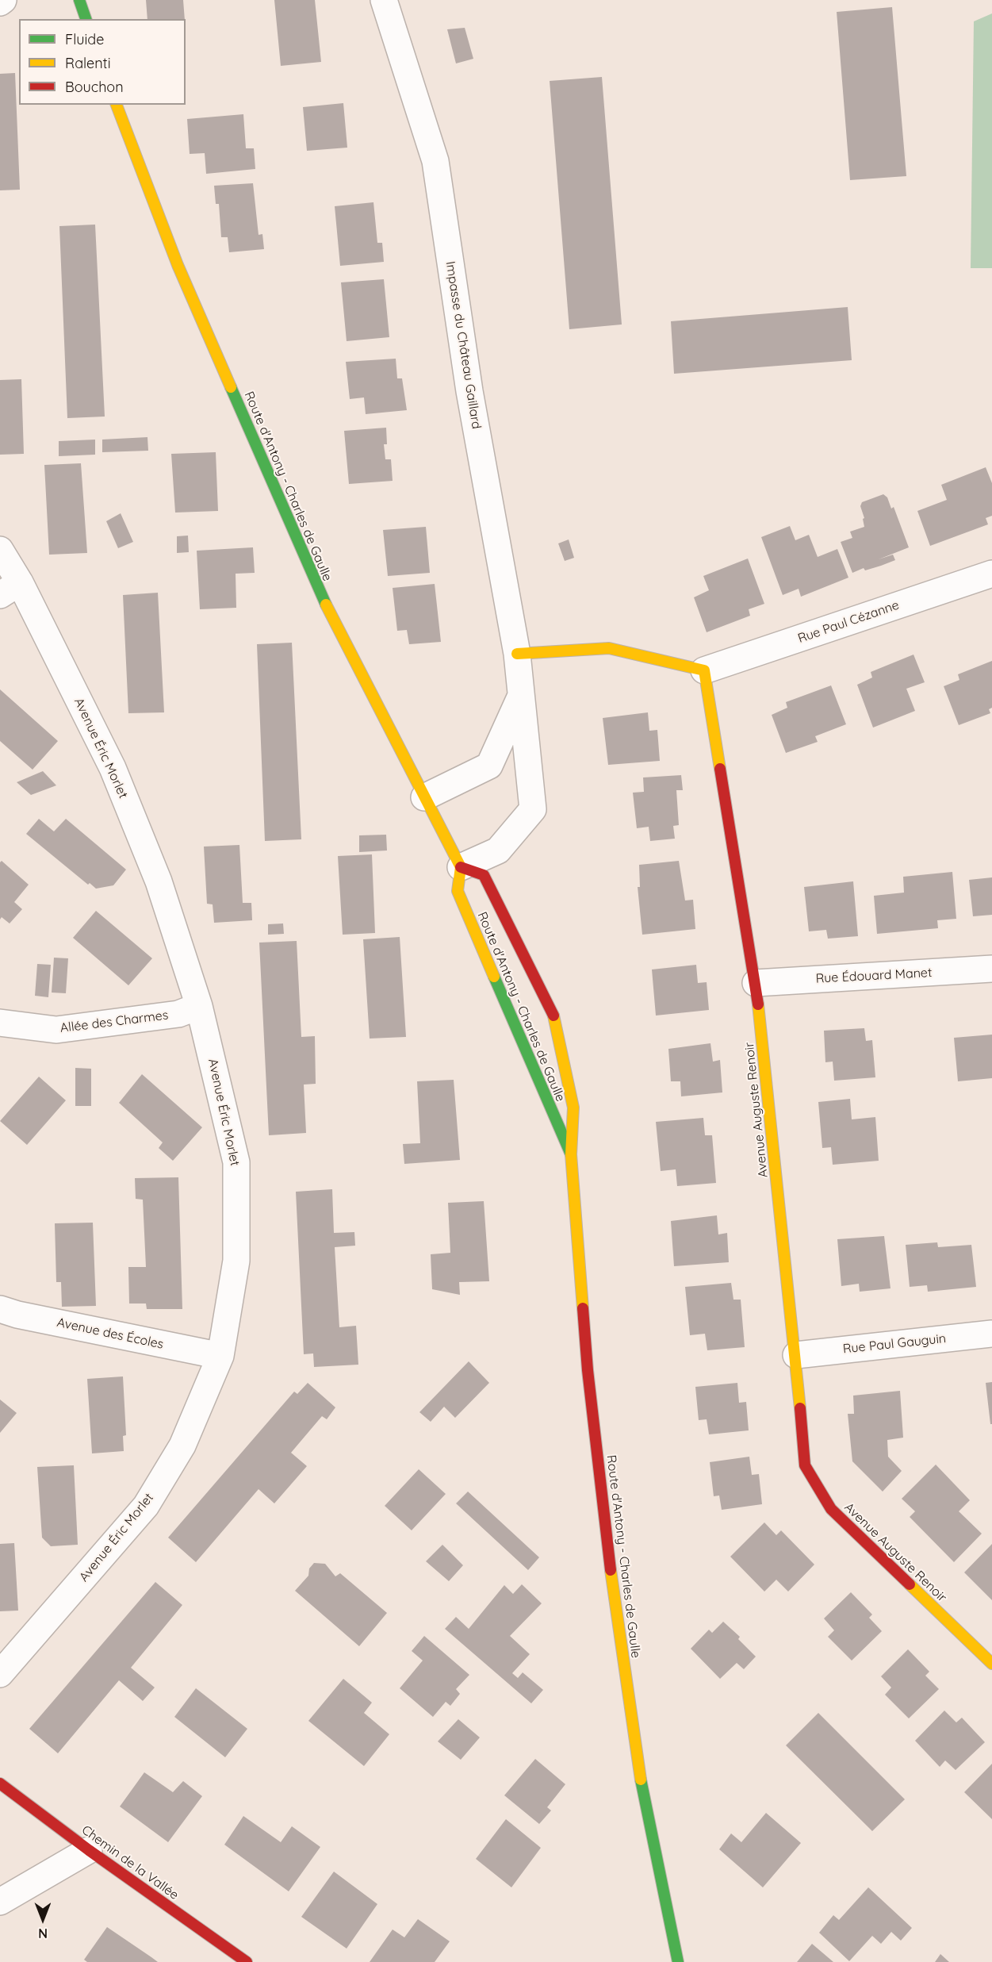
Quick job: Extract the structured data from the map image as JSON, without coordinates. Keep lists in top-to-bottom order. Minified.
{"streets":{"street":["Impasse du Château Gaillard","Route d'Antony - Charles de Gaulle","Rue Paul Cézanne","Avenue Éric Morlet","Rue Édouard Manet","Allée des Charmes","Avenue Auguste Renoir","Avenue des Écoles","Rue Paul Gauguin","Chemin de la Vallée"]},"crossings":[["Impasse du Château Gaillard","Route d'Antony - Charles de Gaulle"],["Rue Paul Cézanne","Avenue Auguste Renoir"],["Avenue Éric Morlet","Allée des Charmes"],["Avenue Éric Morlet","Avenue des Écoles"],["Rue Édouard Manet","Avenue Auguste Renoir"],["Avenue Auguste Renoir","Rue Paul Gauguin"]],"legend":["Fluide","Ralenti","Bouchon"],"north":"bottom"}
